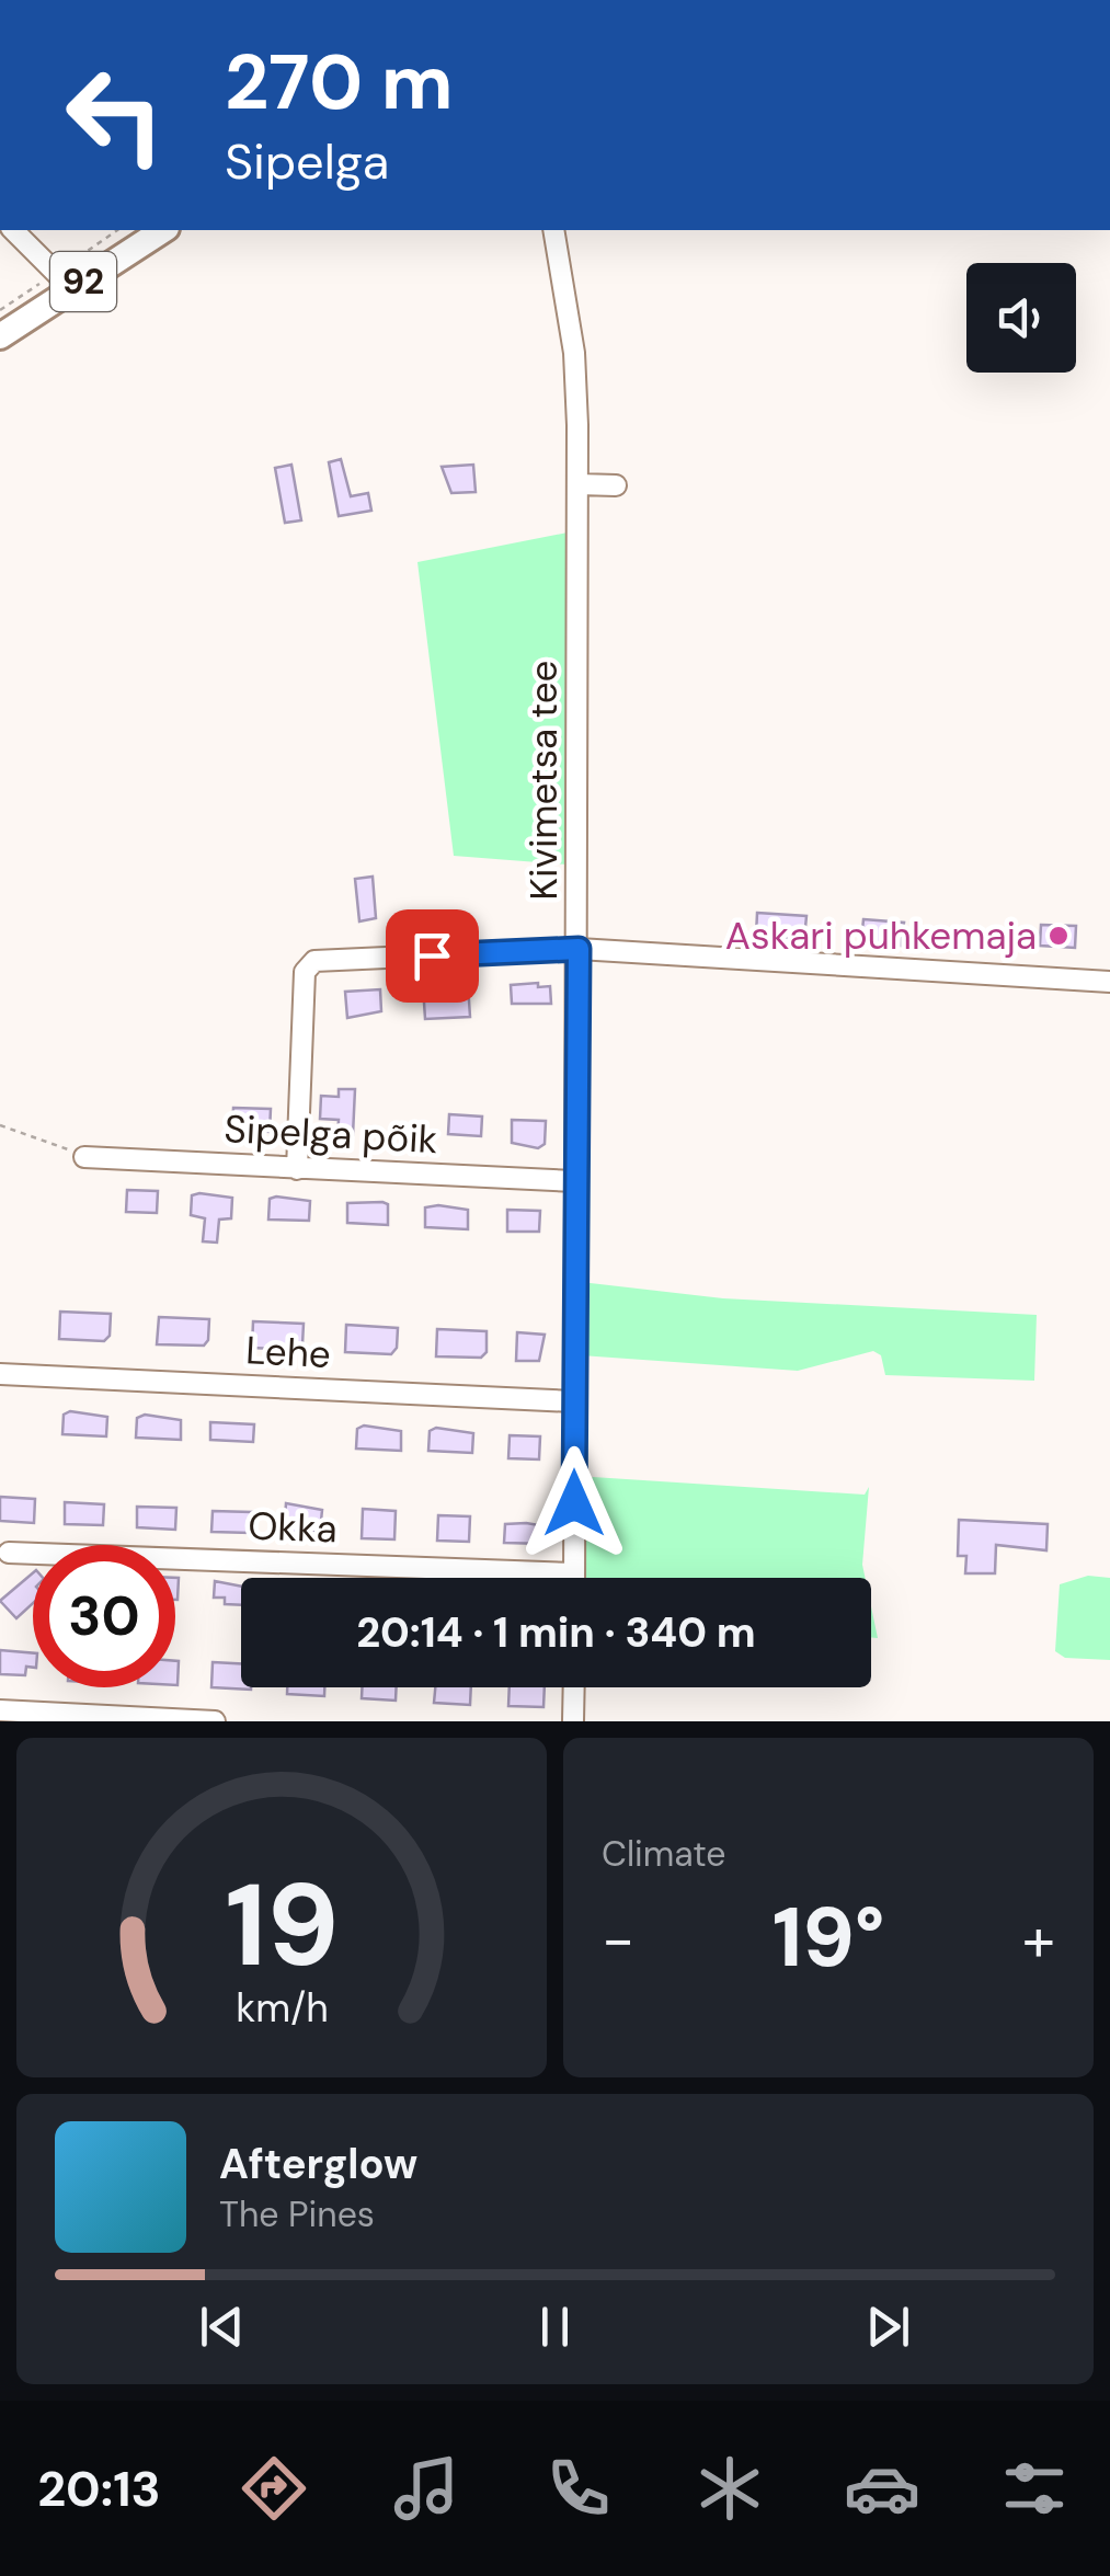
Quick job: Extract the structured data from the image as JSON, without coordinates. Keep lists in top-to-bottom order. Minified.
{"streets":{"main road":["92"],"street":["Kivimetsa tee","Sipelga põik","Lehe","Okka"]},"crossings":[["Kivimetsa tee","Sipelga põik"],["Kivimetsa tee","Lehe"],["Kivimetsa tee","Okka"]],"places":["Askari puhkemaja"],"page":{"turn":["270 m","Sipelga"],"limit":"30","trip":"20:14 · 1 min · 340 m","tile":"Climate","heat":["−","19°","+"],"song":["Afterglow","The Pines"],"tabs":"20:13","gauge":["19","km/h"]}}
